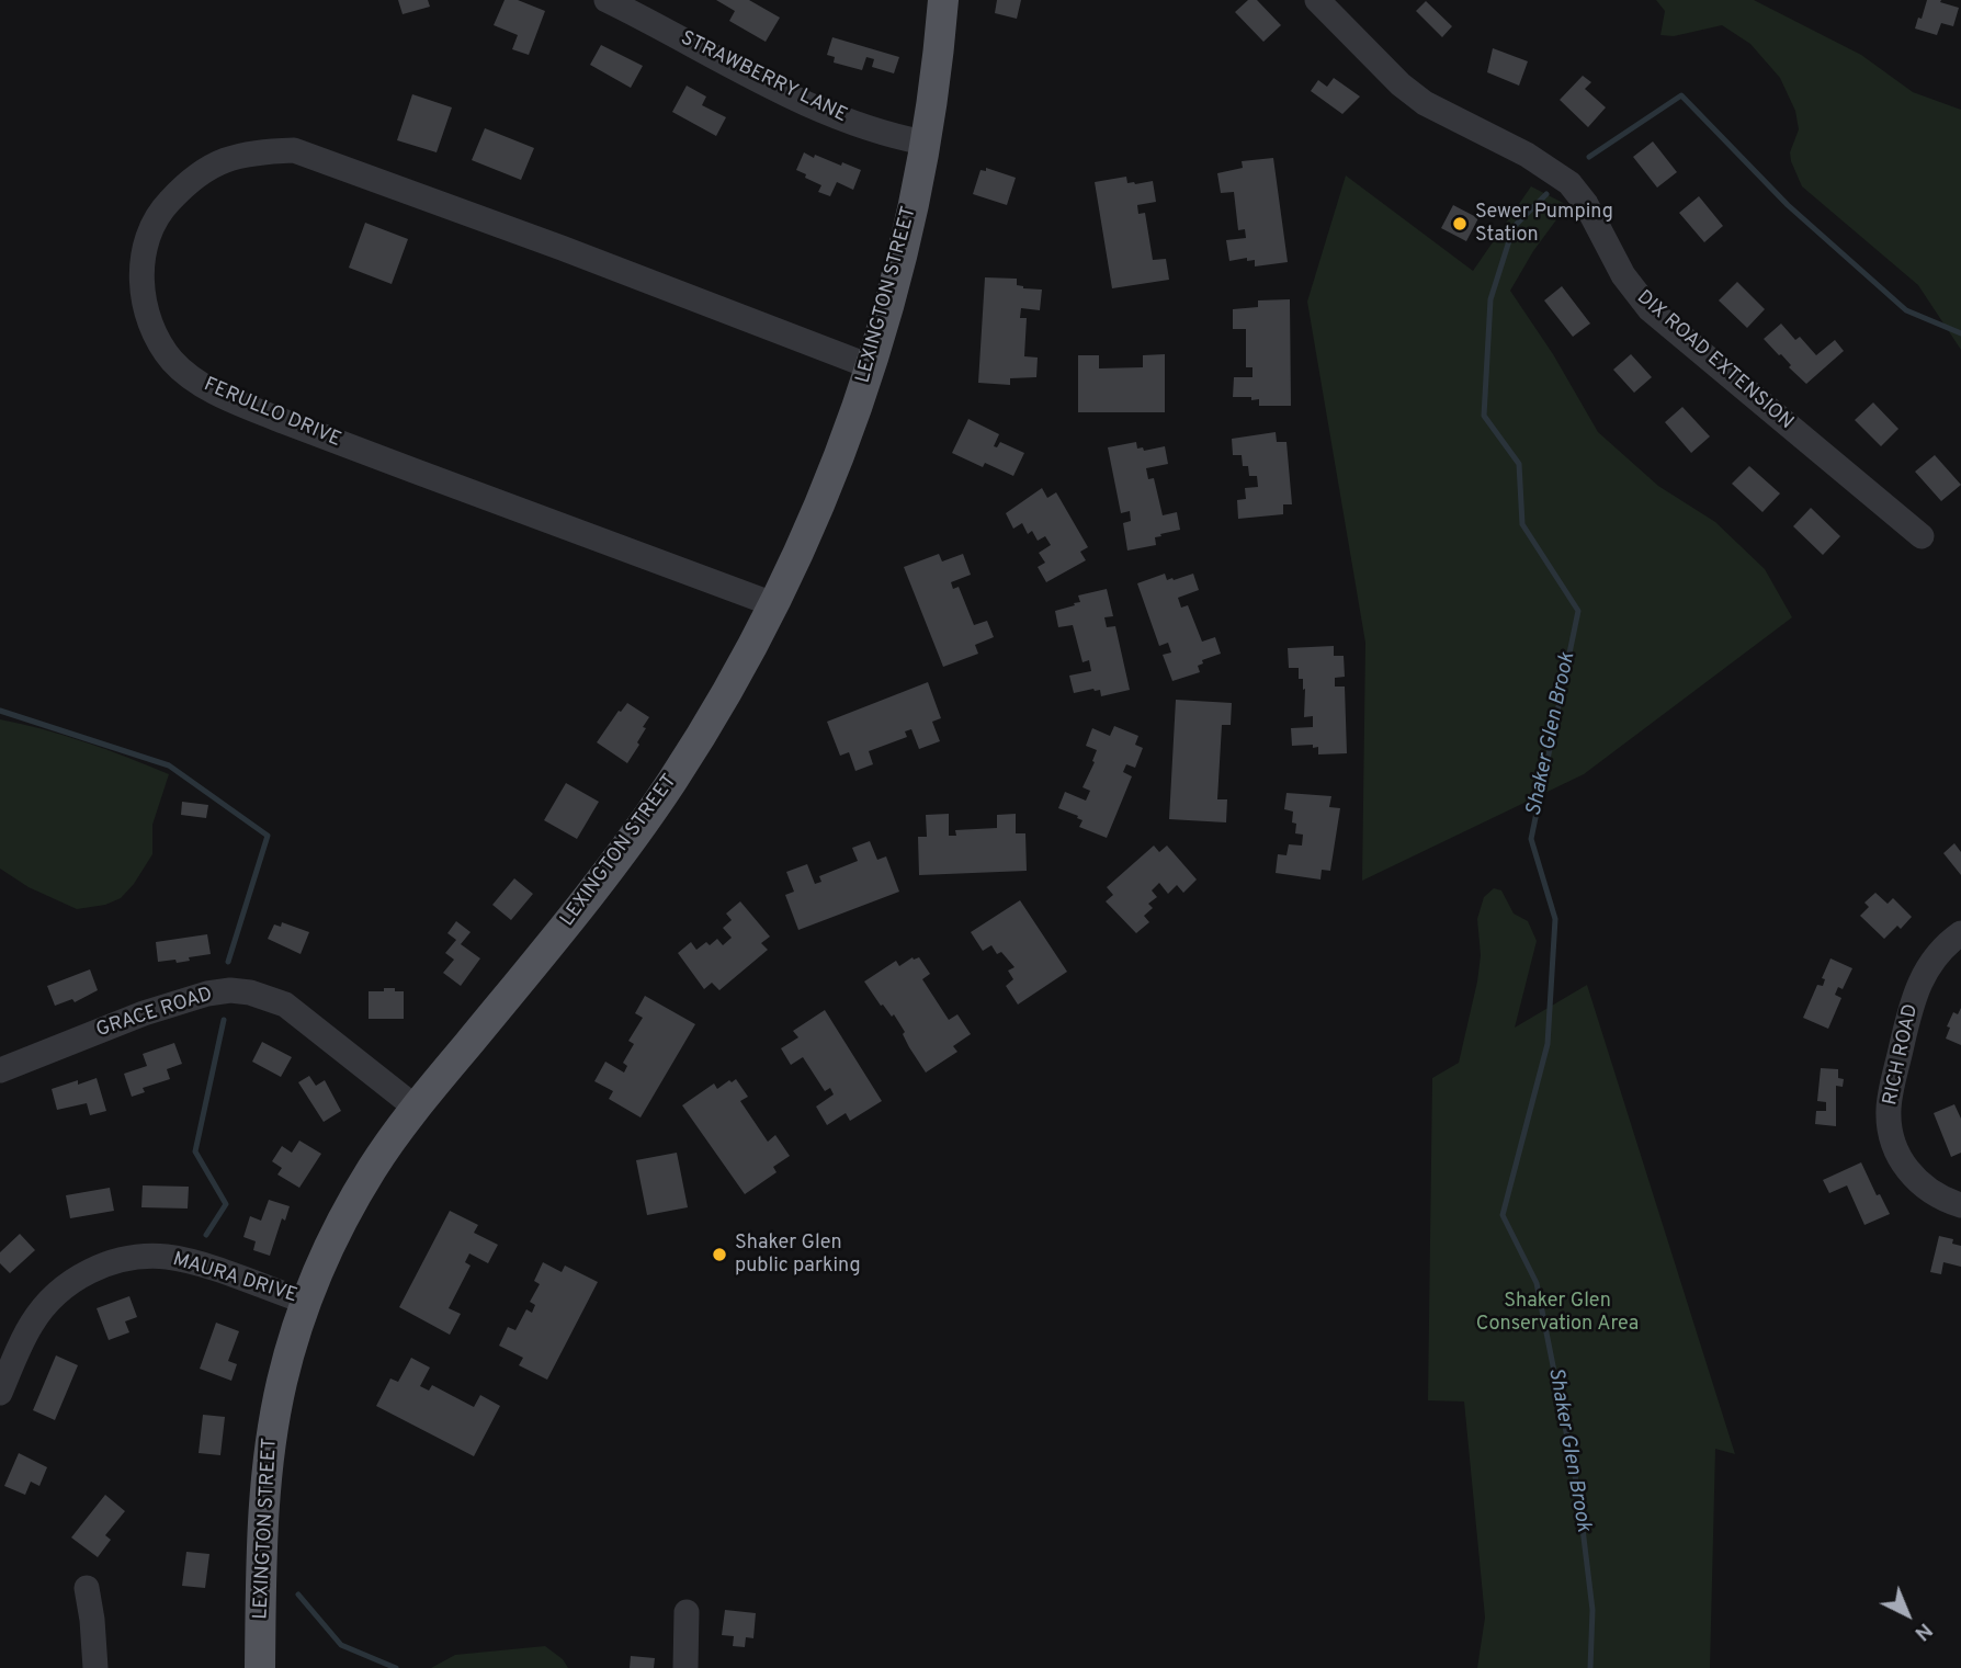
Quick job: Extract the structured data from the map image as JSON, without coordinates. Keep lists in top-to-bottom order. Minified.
{"streets":{"main road":["LEXINGTON STREET"],"street":["STRAWBERRY LANE","DIX ROAD EXTENSION","FERULLO DRIVE","GRACE ROAD","RICH ROAD","MAURA DRIVE"]},"crossings":[["STRAWBERRY LANE","LEXINGTON STREET"],["LEXINGTON STREET","FERULLO DRIVE"],["LEXINGTON STREET","GRACE ROAD"],["LEXINGTON STREET","MAURA DRIVE"]],"water":["Shaker Glen Brook"],"parks":["Shaker Glen Conservation Area"],"places":["Sewer Pumping Station","Shaker Glen public parking"],"north":"bottom right"}
